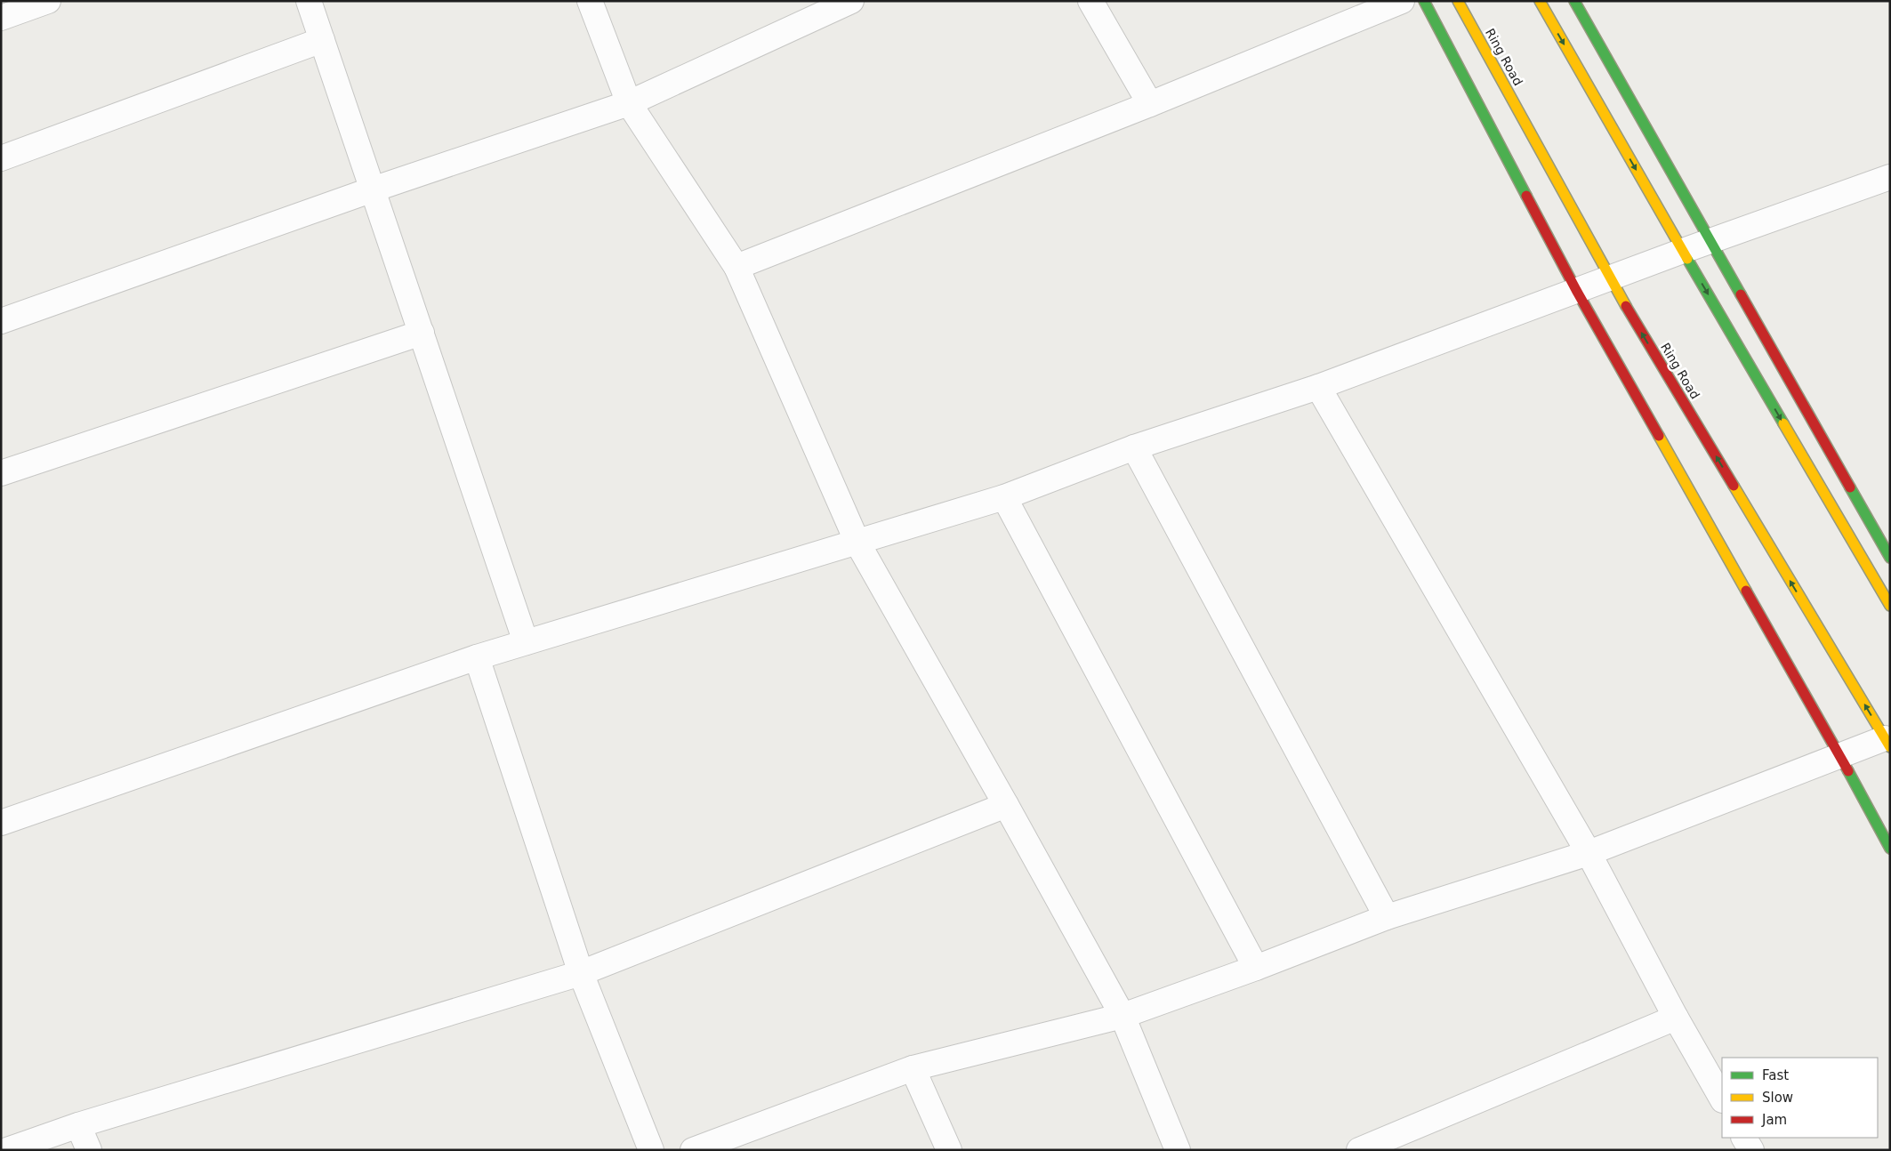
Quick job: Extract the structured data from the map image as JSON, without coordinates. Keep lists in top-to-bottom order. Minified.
{"streets":{"main road":["Ring Road"]},"legend":["Fast","Slow","Jam"]}
